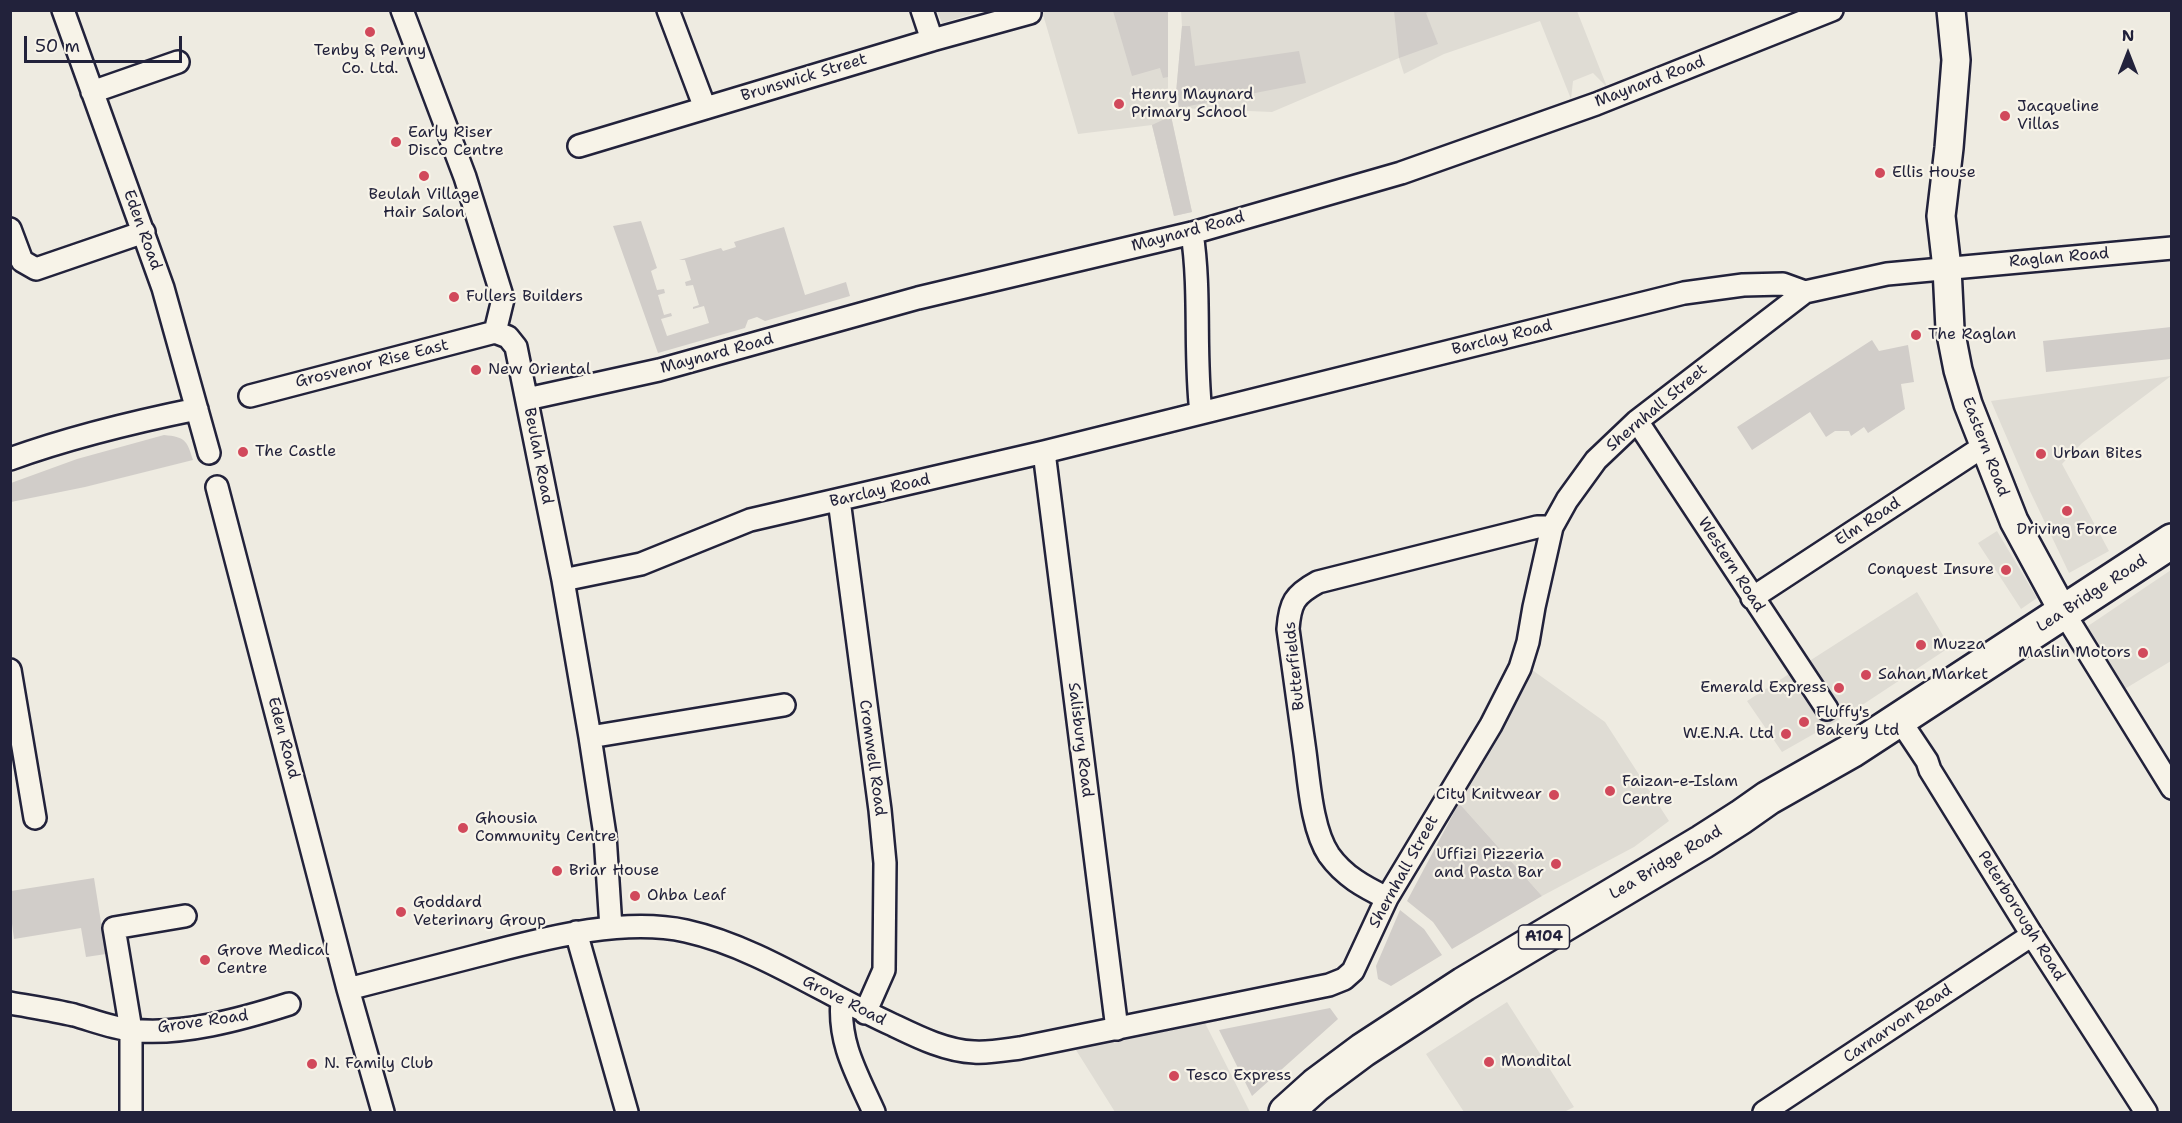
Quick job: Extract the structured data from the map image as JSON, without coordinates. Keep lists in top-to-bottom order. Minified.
{"streets":{"main road":["Lea Bridge Road","A104"],"street":["Brunswick Street","Maynard Road","Eden Road","Raglan Road","Barclay Road","Grosvenor Rise East","Shernhall Street","Eastern Road","Beulah Road","Elm Road","Western Road","Butterfields","Salisbury Road","Cromwell Road","Peterborough Road","Grove Road","Carnarvon Road"]},"crossings":[["Maynard Road","Beulah Road"],["Eden Road","Grove Road"],["Raglan Road","Shernhall Street"],["Raglan Road","Eastern Road"],["Barclay Road","Shernhall Street"],["Barclay Road","Beulah Road"],["Barclay Road","Salisbury Road"],["Barclay Road","Cromwell Road"],["Grosvenor Rise East","Beulah Road"],["Shernhall Street","Eastern Road"],["Shernhall Street","Western Road"],["Shernhall Street","Butterfields"],["Shernhall Street","Grove Road"],["Eastern Road","Elm Road"],["Eastern Road","Lea Bridge Road"],["Beulah Road","Grove Road"],["Elm Road","Western Road"],["Lea Bridge Road","Peterborough Road"],["Salisbury Road","Grove Road"],["Cromwell Road","Grove Road"],["Peterborough Road","Carnarvon Road"]],"places":["Tenby & Penny Co. Ltd.","Henry Maynard Primary School","Jacqueline Villas","Early Riser Disco Centre","Ellis House","Beulah Village Hair Salon","Fullers Builders","The Raglan","New Oriental","The Castle","Urban Bites","Driving Force","Conquest Insure","Muzza","Maslin Motors","Sahan Market","Emerald Express","Fluffy's Bakery Ltd","W.E.N.A. Ltd","Faizan-e-Islam Centre","City Knitwear","Ghousia Community Centre","Uffizi Pizzeria and Pasta Bar","Briar House","Ohba Leaf","Goddard Veterinary Group","Grove Medical Centre","Mondital","N. Family Club","Tesco Express"],"scale_bar":"50 m","north":"top"}
